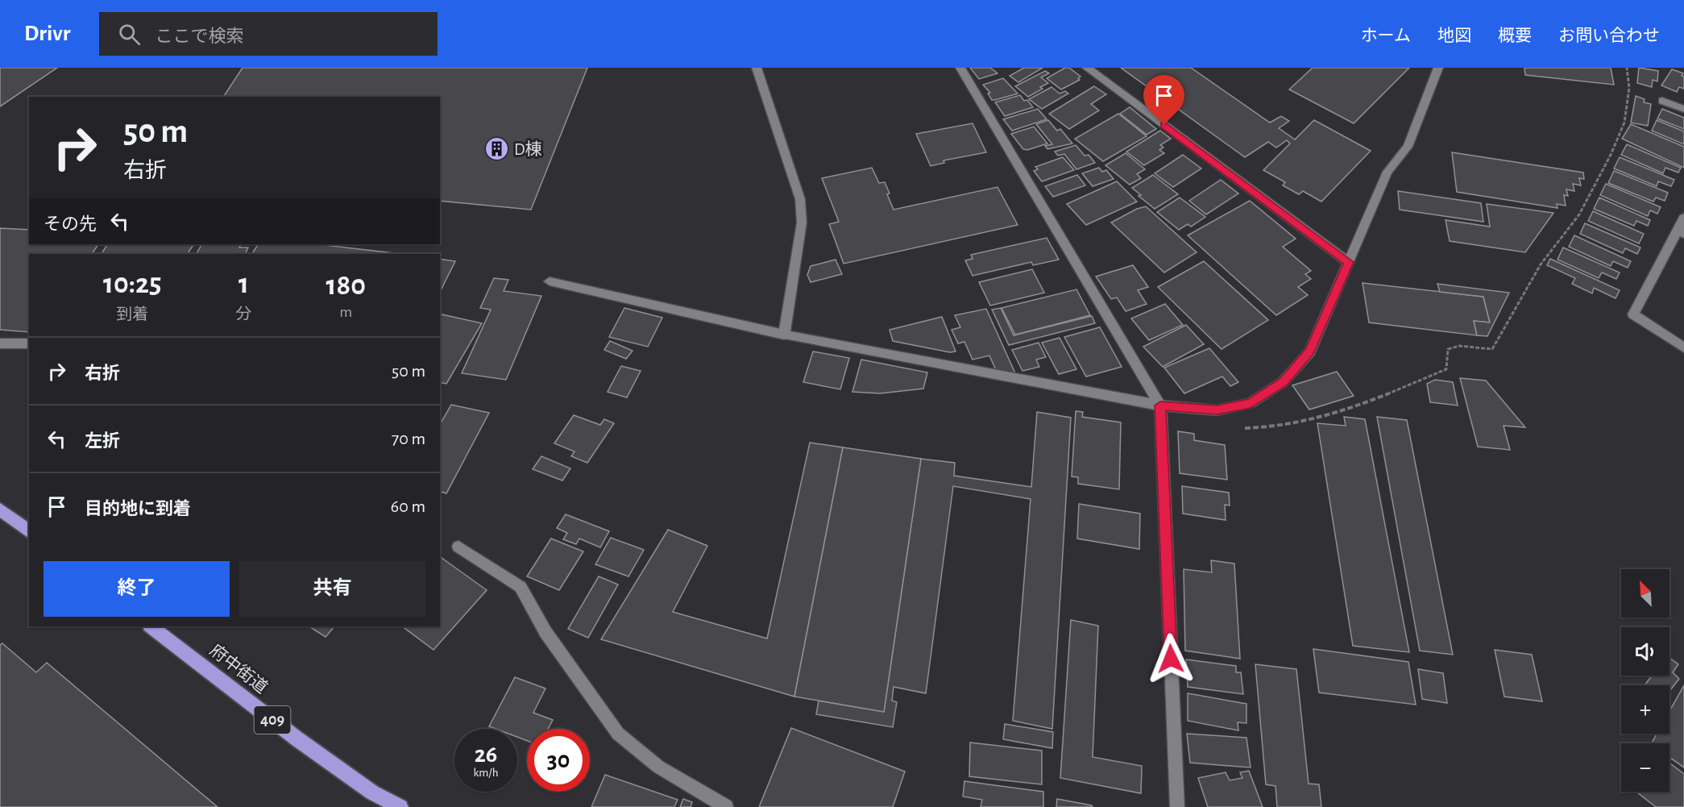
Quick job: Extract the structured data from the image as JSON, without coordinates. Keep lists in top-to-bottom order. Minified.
{"streets":{"highway":["府中街道","409"]},"places":{"building":["D棟"]},"north":"top left","page":{"header":"Drivr","search":"ここで検索","nav":["ホーム","地図","概要","お問い合わせ"],"turn":["50 m","右折"],"then":"その先","eta":["10:25","到着","1","分","180","m"],"list":[{"name":"右折","value":"50 m"},{"name":"左折","value":"70 m"},{"name":"目的地に到着","value":"60 m"}],"buttons":["終了","共有"],"map_buttons":["+","−"],"speed":"26 km/h","limit":"30"}}
